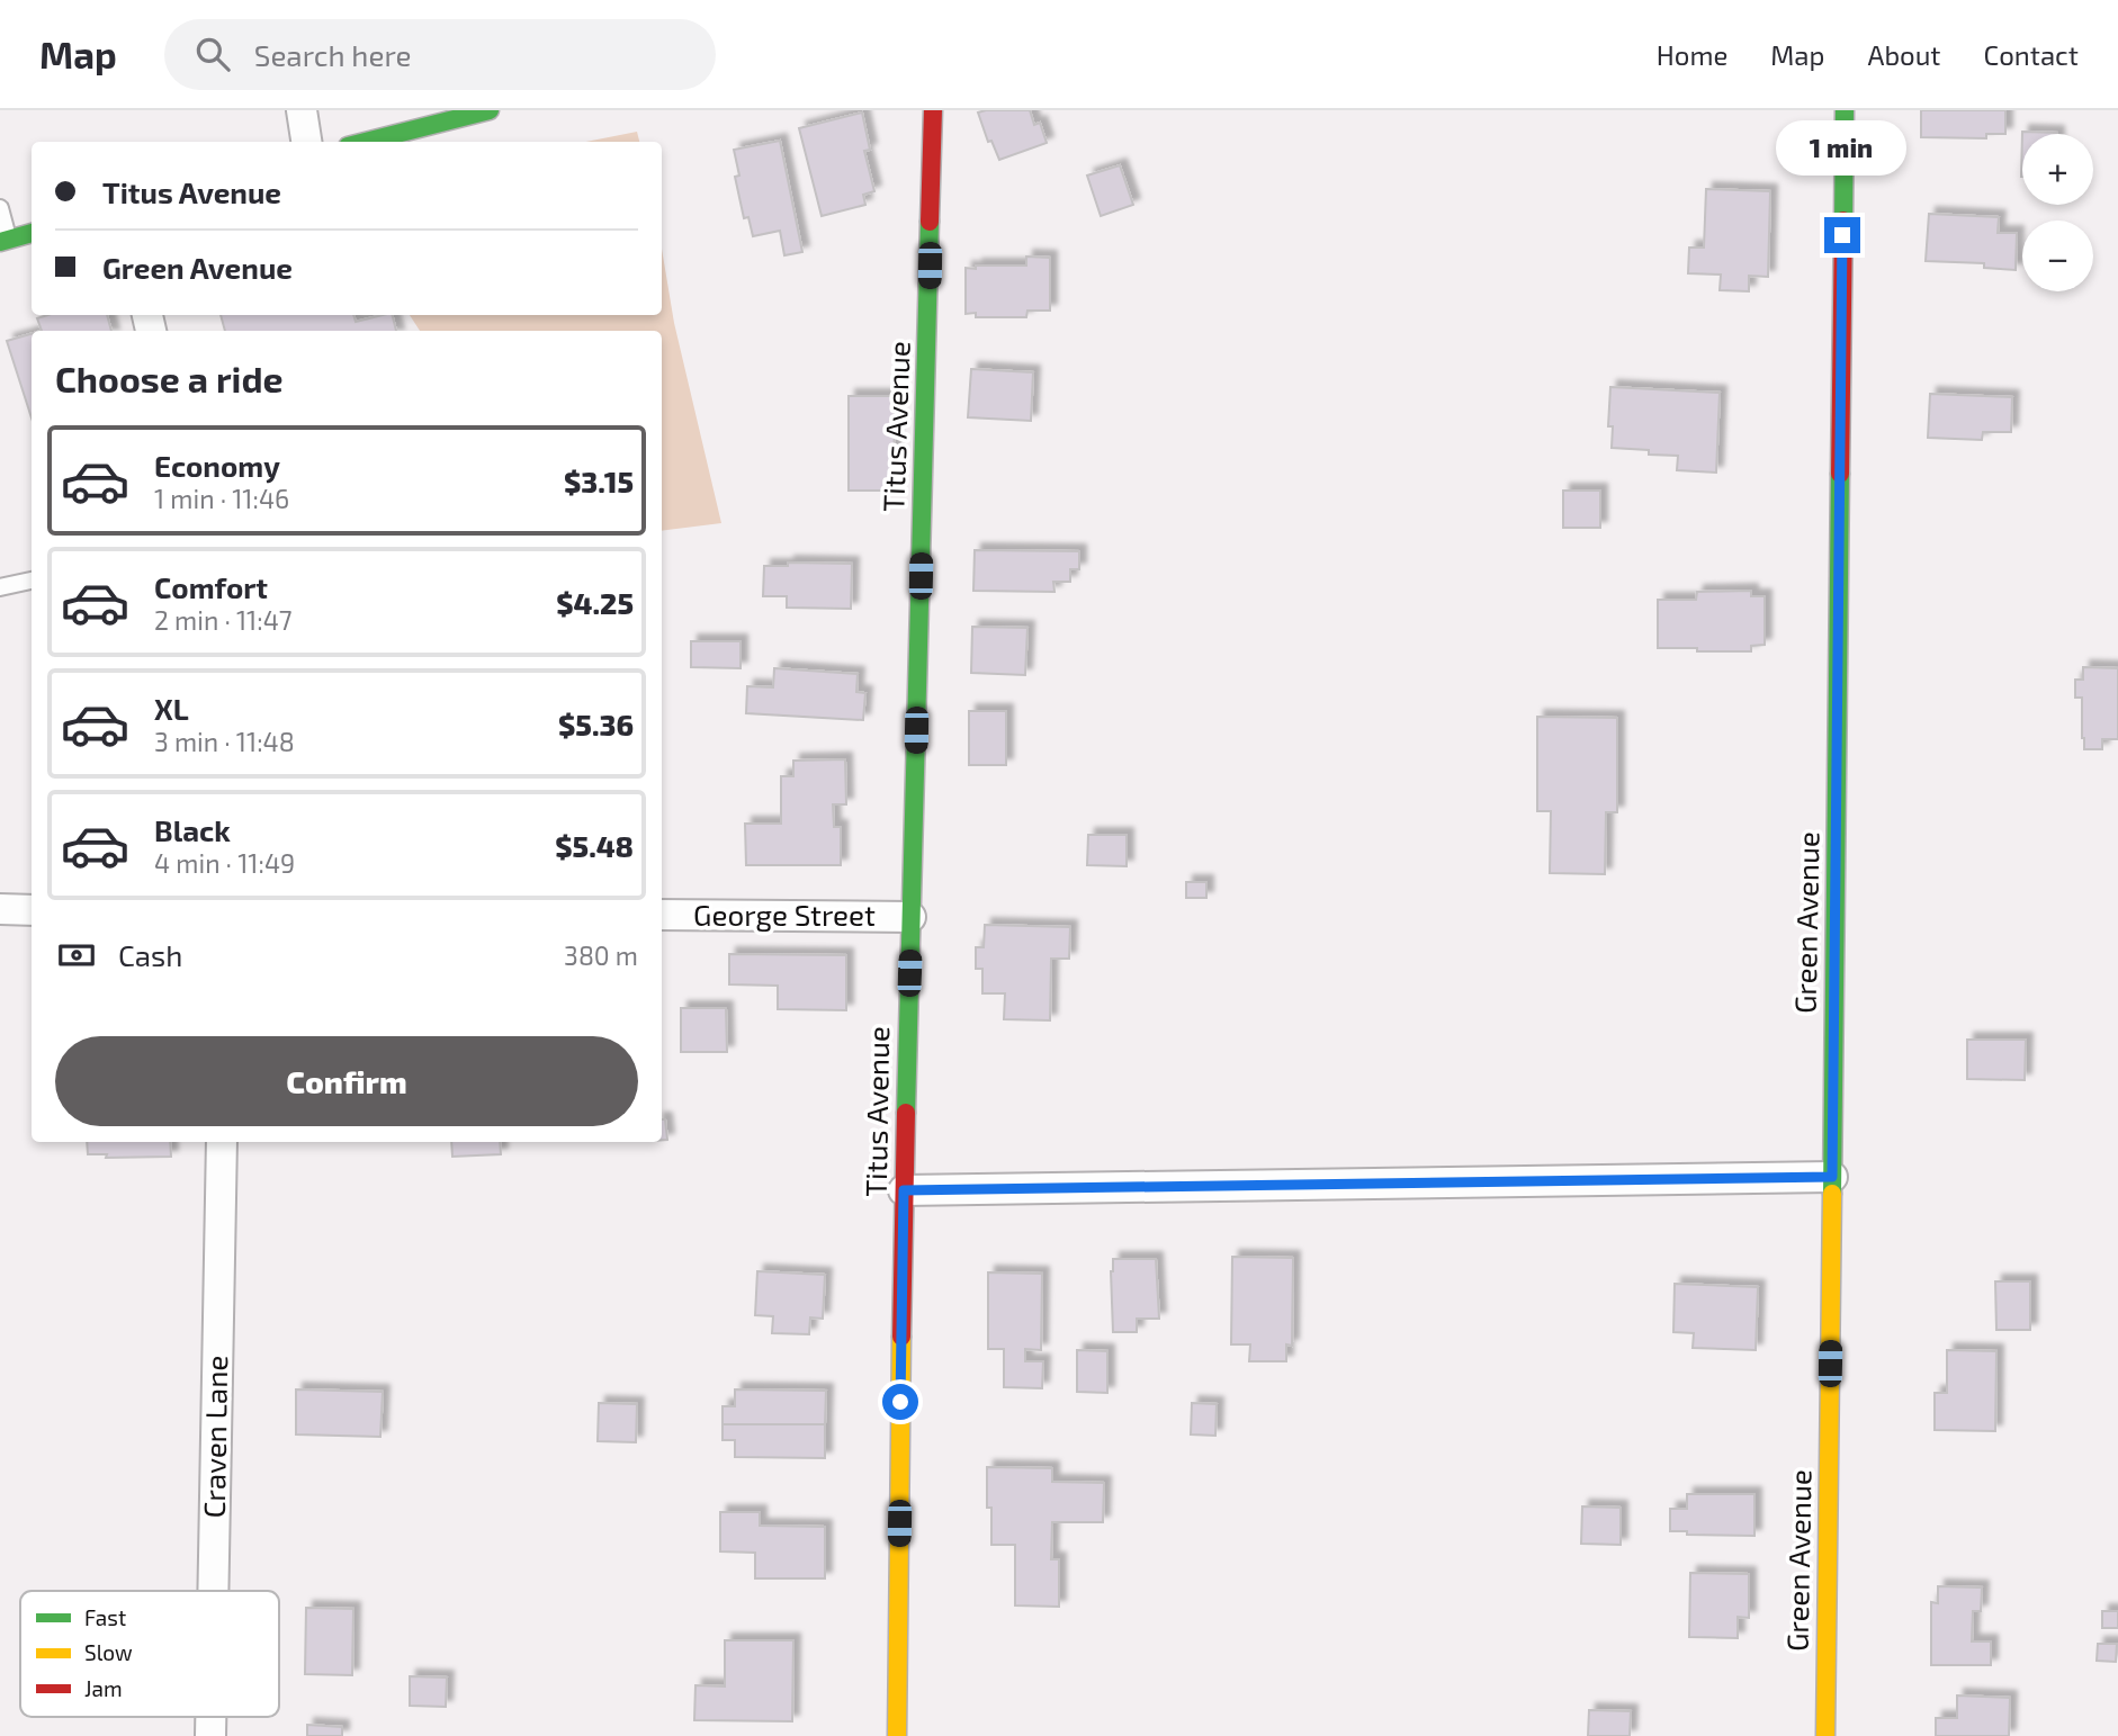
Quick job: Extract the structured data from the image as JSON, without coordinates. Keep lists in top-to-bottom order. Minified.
{"streets":{"main road":["Titus Avenue","Green Avenue"],"street":["George Street","Craven Lane"]},"crossings":[["Titus Avenue","George Street"]],"legend":["Fast","Slow","Jam"],"page":{"header":"Map","search":"Search here","nav":["Home","Map","About","Contact"],"bubble":"1 min","map_buttons":["+","−"],"banner":["Titus Avenue","Green Avenue"],"heading":"Choose a ride","list":[{"name":"Economy","note":"1 min · 11:46","value":"$3.15"},{"name":"Comfort","note":"2 min · 11:47","value":"$4.25"},{"name":"XL","note":"3 min · 11:48","value":"$5.36"},{"name":"Black","note":"4 min · 11:49","value":"$5.48"}],"pay":["Cash","380 m"],"buttons":"Confirm"}}
